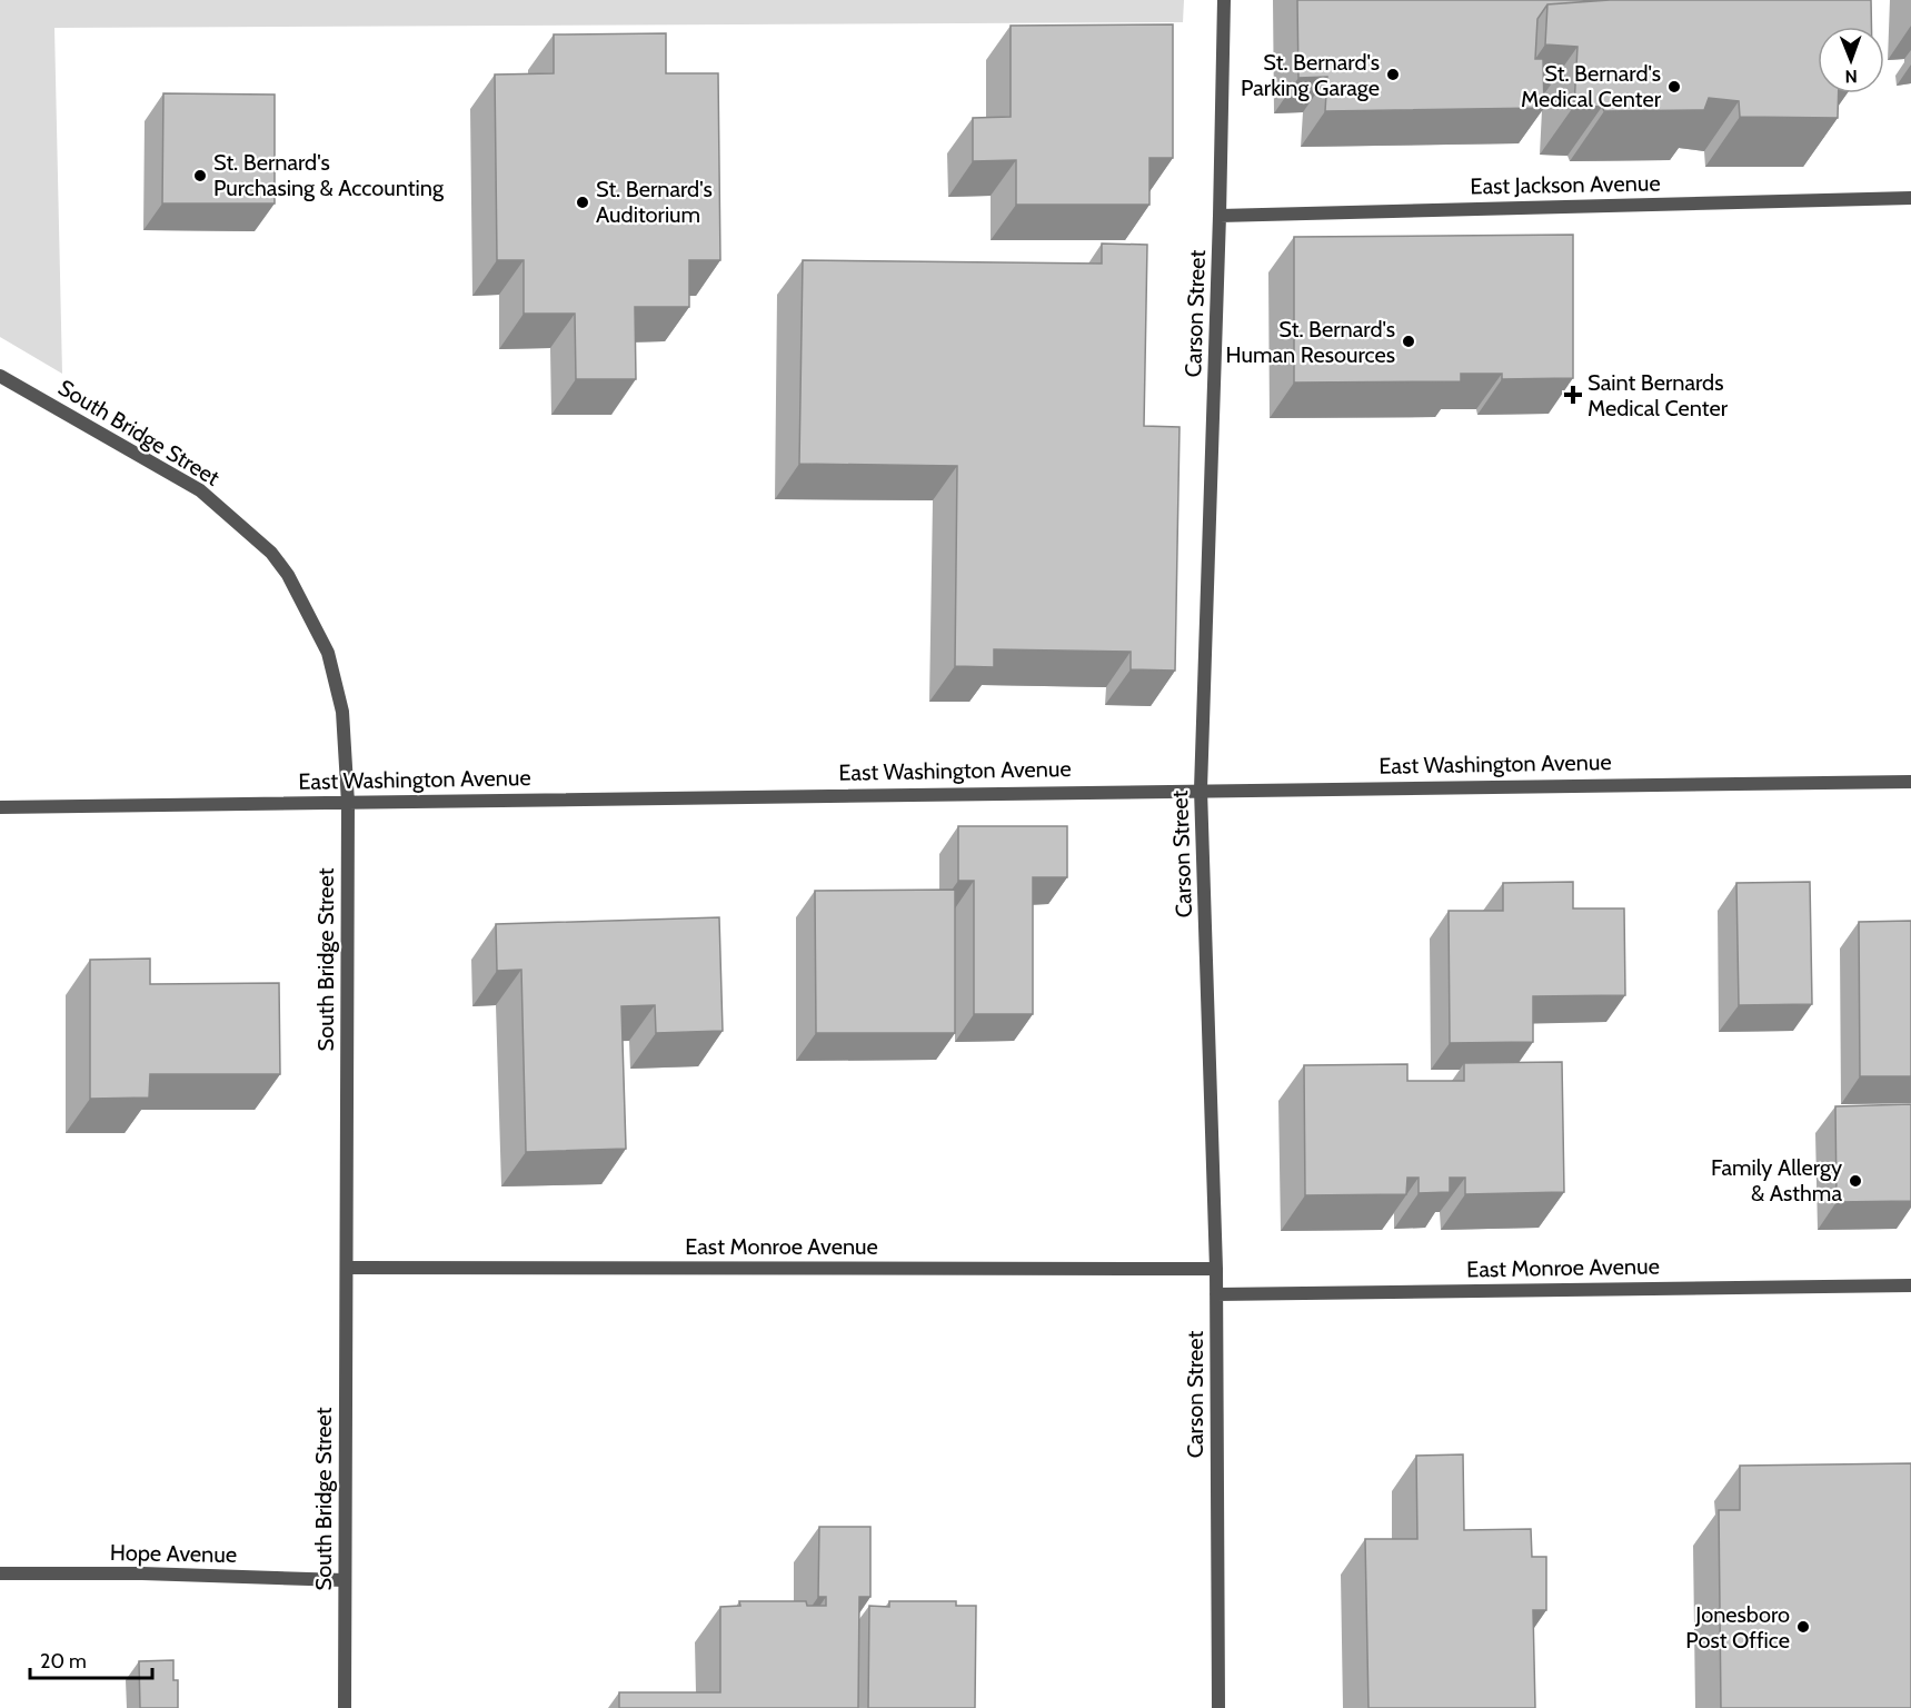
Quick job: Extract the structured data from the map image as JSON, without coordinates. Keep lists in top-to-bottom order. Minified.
{"streets":{"street":["East Jackson Avenue","Carson Street","South Bridge Street","East Washington Avenue","East Monroe Avenue","Hope Avenue"]},"crossings":[["East Jackson Avenue","Carson Street"],["Carson Street","East Washington Avenue"],["Carson Street","East Monroe Avenue"],["South Bridge Street","East Washington Avenue"],["South Bridge Street","East Monroe Avenue"],["South Bridge Street","Hope Avenue"]],"places":{"other":["St. Bernard's Parking Garage","St. Bernard's Medical Center","St. Bernard's Purchasing & Accounting","St. Bernard's Auditorium","St. Bernard's Human Resources","Family Allergy & Asthma","Jonesboro Post Office"],"health":["Saint Bernards Medical Center"]},"scale_bar":"20 m","north":"bottom"}
